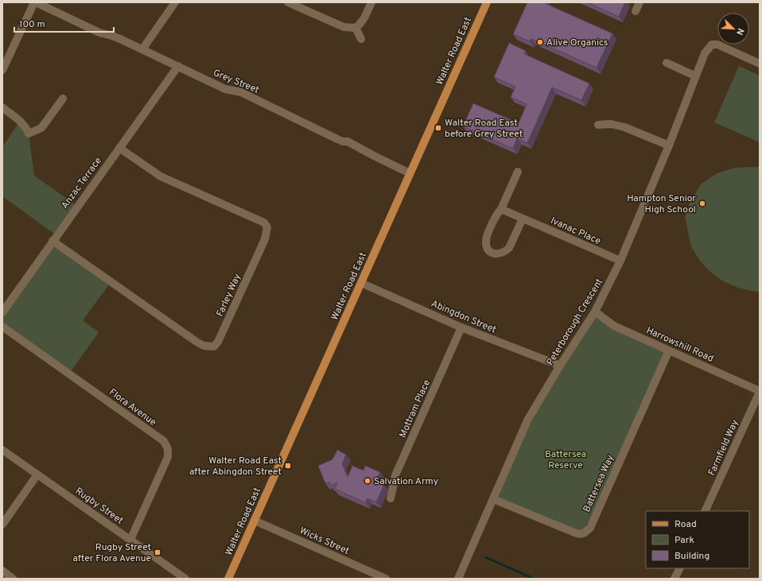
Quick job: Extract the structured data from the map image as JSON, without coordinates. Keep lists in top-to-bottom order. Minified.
{"streets":{"main road":["Walter Road East"],"street":["Grey Street","Anzac Terrace","Ivanac Place","Farley Way","Abingdon Street","Peterborough Crescent","Harrowshill Road","Flora Avenue","Mottram Place","Farmfield Way","Battersea Way","Rugby Street","Wicks Street"]},"crossings":[["Walter Road East","Grey Street"],["Walter Road East","Abingdon Street"],["Walter Road East","Wicks Street"],["Grey Street","Anzac Terrace"],["Anzac Terrace","Farley Way"],["Ivanac Place","Peterborough Crescent"],["Abingdon Street","Peterborough Crescent"],["Abingdon Street","Mottram Place"],["Peterborough Crescent","Harrowshill Road"],["Peterborough Crescent","Battersea Way"],["Harrowshill Road","Farmfield Way"],["Harrowshill Road","Battersea Way"],["Flora Avenue","Rugby Street"]],"parks":["Battersea Reserve"],"places":{"other":["Alive Organics","Hampton Senior High School","Salvation Army"],"transit":["Walter Road East before Grey Street","Walter Road East after Abingdon Street","Rugby Street after Flora Avenue"]},"legend":["Road","Park","Building"],"scale_bar":"100 m","north":"bottom right"}
